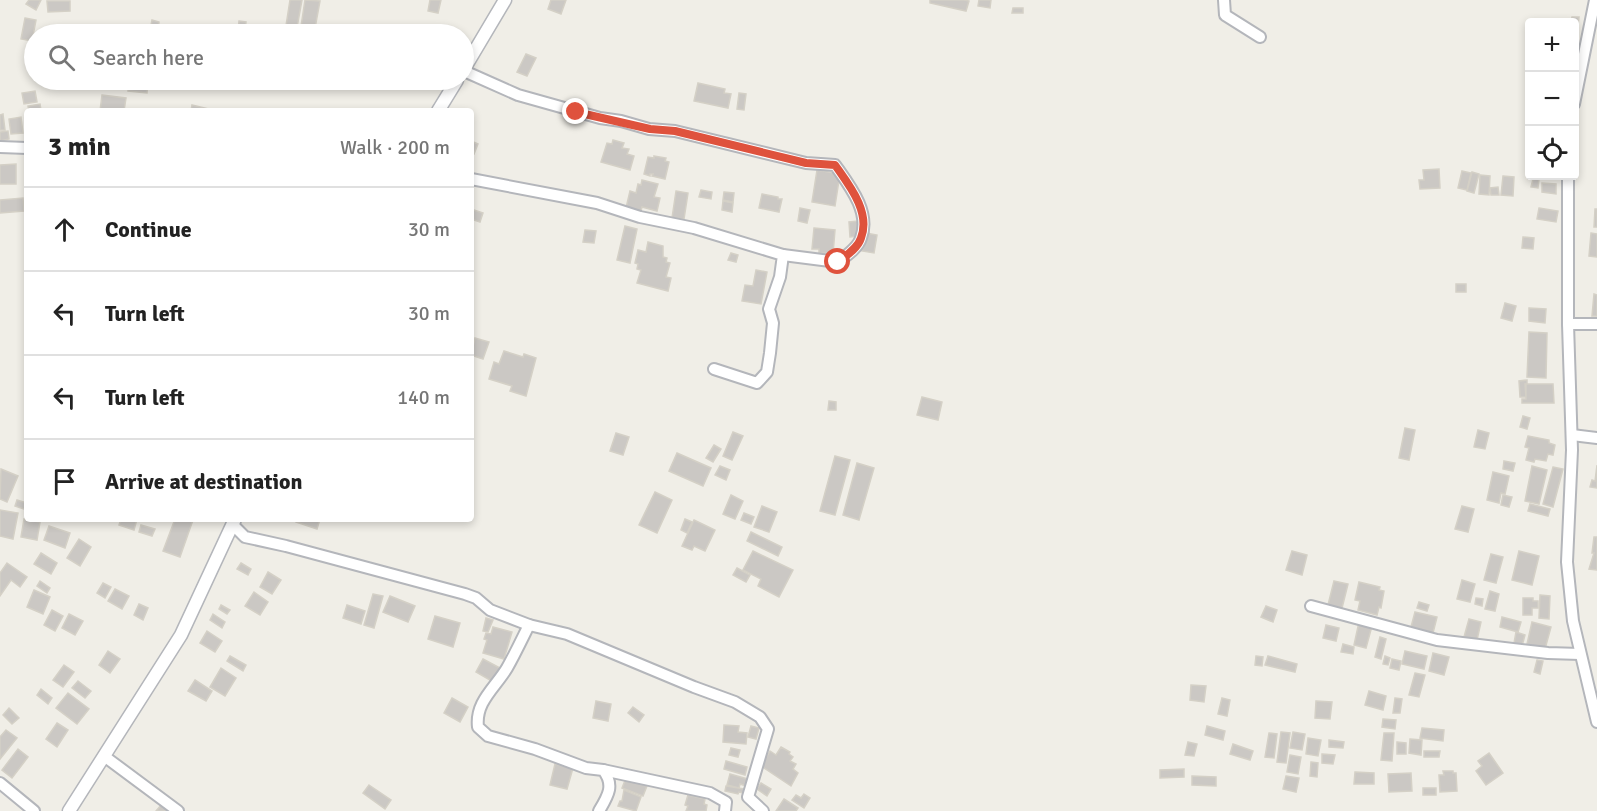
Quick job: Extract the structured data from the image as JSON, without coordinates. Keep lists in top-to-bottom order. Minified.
{"page":{"map_buttons":["+","−"],"search":"Search here","heading":["3 min","Walk · 200 m"],"list":[["Continue","30 m"],["Turn left","30 m"],["Turn left","140 m"],"Arrive at destination"]}}
